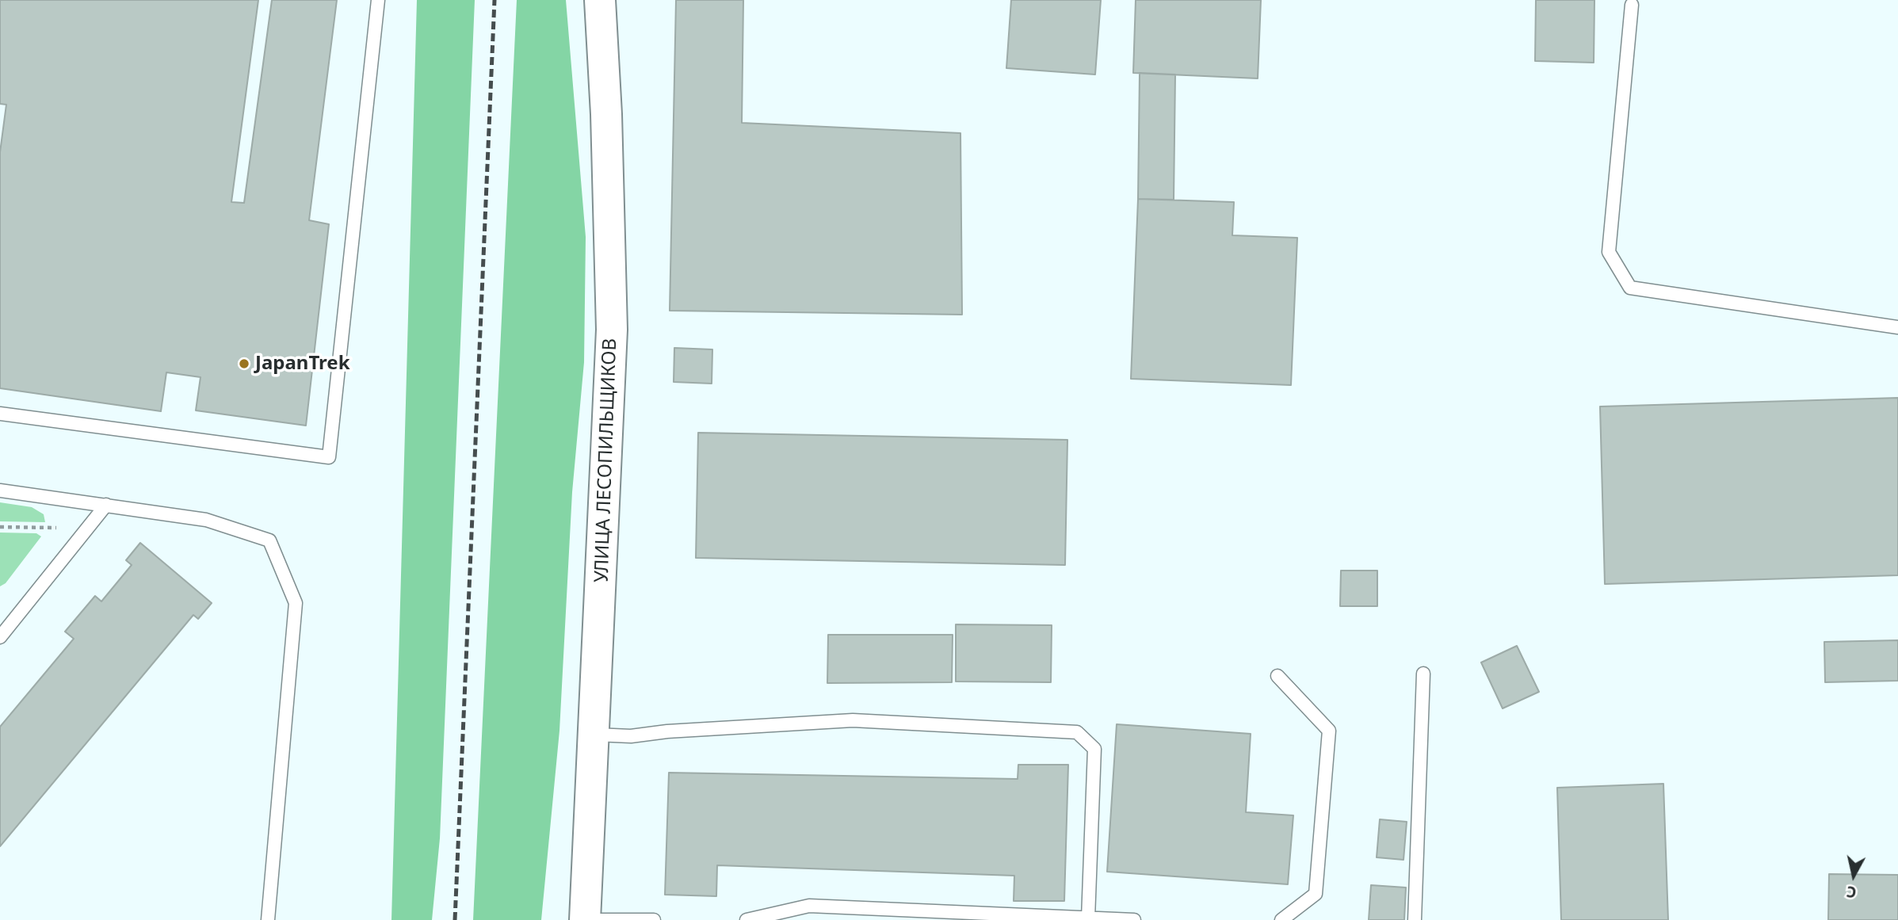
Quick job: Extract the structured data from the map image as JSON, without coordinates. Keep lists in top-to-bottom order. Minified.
{"streets":{"main road":["УЛИЦА ЛЕСОПИЛЬЩИКОВ"]},"places":["JapanTrek"],"north":"bottom"}
